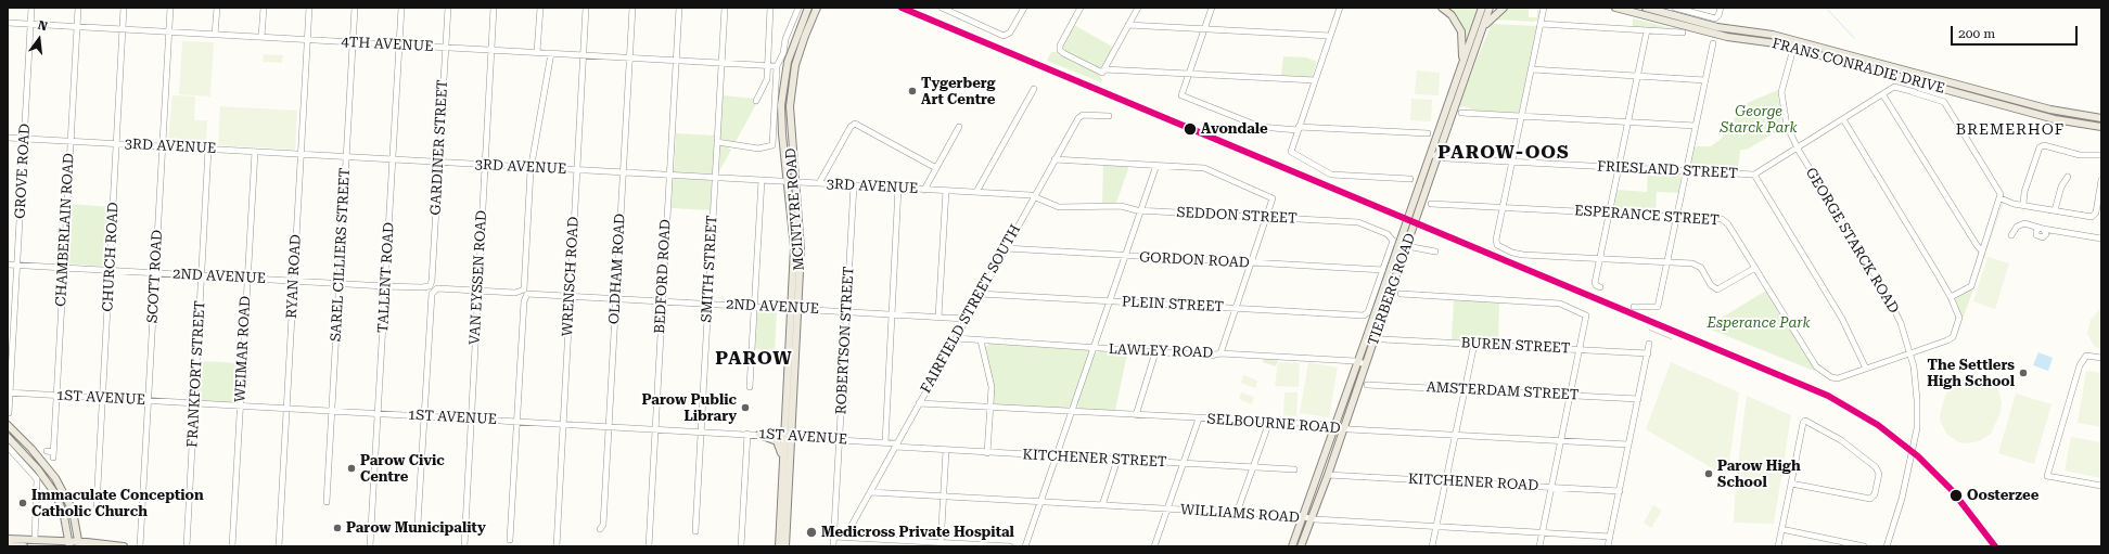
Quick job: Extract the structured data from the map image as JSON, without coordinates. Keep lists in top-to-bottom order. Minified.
{"streets":{"main road":["FRANS CONRADIE DRIVE","MCINTYRE ROAD","TIERBERG ROAD"],"street":["4TH AVENUE","3RD AVENUE","GARDINER STREET","FRIESLAND STREET","GROVE ROAD","SEDDON STREET","ESPERANCE STREET","CHAMBERLAIN ROAD","GEORGE STARCK ROAD","SAREL CILLIERS STREET","CHURCH ROAD","GORDON ROAD","OLDHAM ROAD","SMITH STREET","SCOTT ROAD","2ND AVENUE","RYAN ROAD","WRENSCH ROAD","BEDFORD ROAD","TALLENT ROAD","VAN EYSSEN ROAD","PLEIN STREET","FAIRFIELD STREET SOUTH","ROBERTSON STREET","BUREN STREET","WEIMAR ROAD","LAWLEY ROAD","FRANKFORT STREET","AMSTERDAM STREET","1ST AVENUE","SELBOURNE ROAD","KITCHENER STREET","KITCHENER ROAD","WILLIAMS ROAD"]},"crossings":[["4TH AVENUE","GARDINER STREET"],["4TH AVENUE","GROVE ROAD"],["4TH AVENUE","CHAMBERLAIN ROAD"],["4TH AVENUE","SAREL CILLIERS STREET"],["4TH AVENUE","CHURCH ROAD"],["4TH AVENUE","OLDHAM ROAD"],["4TH AVENUE","SMITH STREET"],["4TH AVENUE","SCOTT ROAD"],["4TH AVENUE","RYAN ROAD"],["4TH AVENUE","WRENSCH ROAD"],["4TH AVENUE","BEDFORD ROAD"],["4TH AVENUE","TALLENT ROAD"],["4TH AVENUE","VAN EYSSEN ROAD"],["FRANS CONRADIE DRIVE","GEORGE STARCK ROAD"],["3RD AVENUE","GARDINER STREET"],["3RD AVENUE","GROVE ROAD"],["3RD AVENUE","MCINTYRE ROAD"],["3RD AVENUE","SEDDON STREET"],["3RD AVENUE","CHAMBERLAIN ROAD"],["3RD AVENUE","SAREL CILLIERS STREET"],["3RD AVENUE","CHURCH ROAD"],["3RD AVENUE","OLDHAM ROAD"],["3RD AVENUE","SMITH STREET"],["3RD AVENUE","SCOTT ROAD"],["3RD AVENUE","RYAN ROAD"],["3RD AVENUE","WRENSCH ROAD"],["3RD AVENUE","BEDFORD ROAD"],["3RD AVENUE","TALLENT ROAD"],["3RD AVENUE","VAN EYSSEN ROAD"],["3RD AVENUE","FAIRFIELD STREET SOUTH"],["3RD AVENUE","ROBERTSON STREET"],["3RD AVENUE","WEIMAR ROAD"],["3RD AVENUE","FRANKFORT STREET"],["GARDINER STREET","2ND AVENUE"],["GARDINER STREET","1ST AVENUE"],["FRIESLAND STREET","GEORGE STARCK ROAD"],["FRIESLAND STREET","TIERBERG ROAD"],["GROVE ROAD","2ND AVENUE"],["GROVE ROAD","1ST AVENUE"],["MCINTYRE ROAD","2ND AVENUE"],["MCINTYRE ROAD","1ST AVENUE"],["SEDDON STREET","FAIRFIELD STREET SOUTH"],["CHAMBERLAIN ROAD","2ND AVENUE"],["CHAMBERLAIN ROAD","1ST AVENUE"],["SAREL CILLIERS STREET","2ND AVENUE"],["SAREL CILLIERS STREET","1ST AVENUE"],["CHURCH ROAD","2ND AVENUE"],["CHURCH ROAD","1ST AVENUE"],["GORDON ROAD","PLEIN STREET"],["GORDON ROAD","FAIRFIELD STREET SOUTH"],["OLDHAM ROAD","2ND AVENUE"],["OLDHAM ROAD","1ST AVENUE"],["SMITH STREET","2ND AVENUE"],["SMITH STREET","1ST AVENUE"],["SCOTT ROAD","2ND AVENUE"],["SCOTT ROAD","1ST AVENUE"],["2ND AVENUE","RYAN ROAD"],["2ND AVENUE","WRENSCH ROAD"],["2ND AVENUE","BEDFORD ROAD"],["2ND AVENUE","TALLENT ROAD"],["2ND AVENUE","VAN EYSSEN ROAD"],["2ND AVENUE","FAIRFIELD STREET SOUTH"],["2ND AVENUE","ROBERTSON STREET"],["2ND AVENUE","WEIMAR ROAD"],["2ND AVENUE","FRANKFORT STREET"],["RYAN ROAD","1ST AVENUE"],["WRENSCH ROAD","1ST AVENUE"],["BEDFORD ROAD","1ST AVENUE"],["TALLENT ROAD","1ST AVENUE"],["VAN EYSSEN ROAD","1ST AVENUE"],["TIERBERG ROAD","LAWLEY ROAD"],["TIERBERG ROAD","SELBOURNE ROAD"],["TIERBERG ROAD","KITCHENER ROAD"],["TIERBERG ROAD","WILLIAMS ROAD"],["PLEIN STREET","FAIRFIELD STREET SOUTH"],["FAIRFIELD STREET SOUTH","LAWLEY ROAD"],["FAIRFIELD STREET SOUTH","1ST AVENUE"],["FAIRFIELD STREET SOUTH","SELBOURNE ROAD"],["FAIRFIELD STREET SOUTH","KITCHENER STREET"],["FAIRFIELD STREET SOUTH","WILLIAMS ROAD"],["ROBERTSON STREET","1ST AVENUE"],["WEIMAR ROAD","1ST AVENUE"],["FRANKFORT STREET","1ST AVENUE"],["1ST AVENUE","KITCHENER STREET"]],"districts":["BREMERHOF","PAROW-OOS","PAROW"],"parks":["George Starck Park","Esperance Park"],"places":["Tygerberg Art Centre","Avondale","The Settlers High School","Parow Public Library","Parow Civic Centre","Parow High School","Oosterzee","Immaculate Conception Catholic Church","Parow Municipality","Medicross Private Hospital"],"scale_bar":"200 m","north":"top"}
